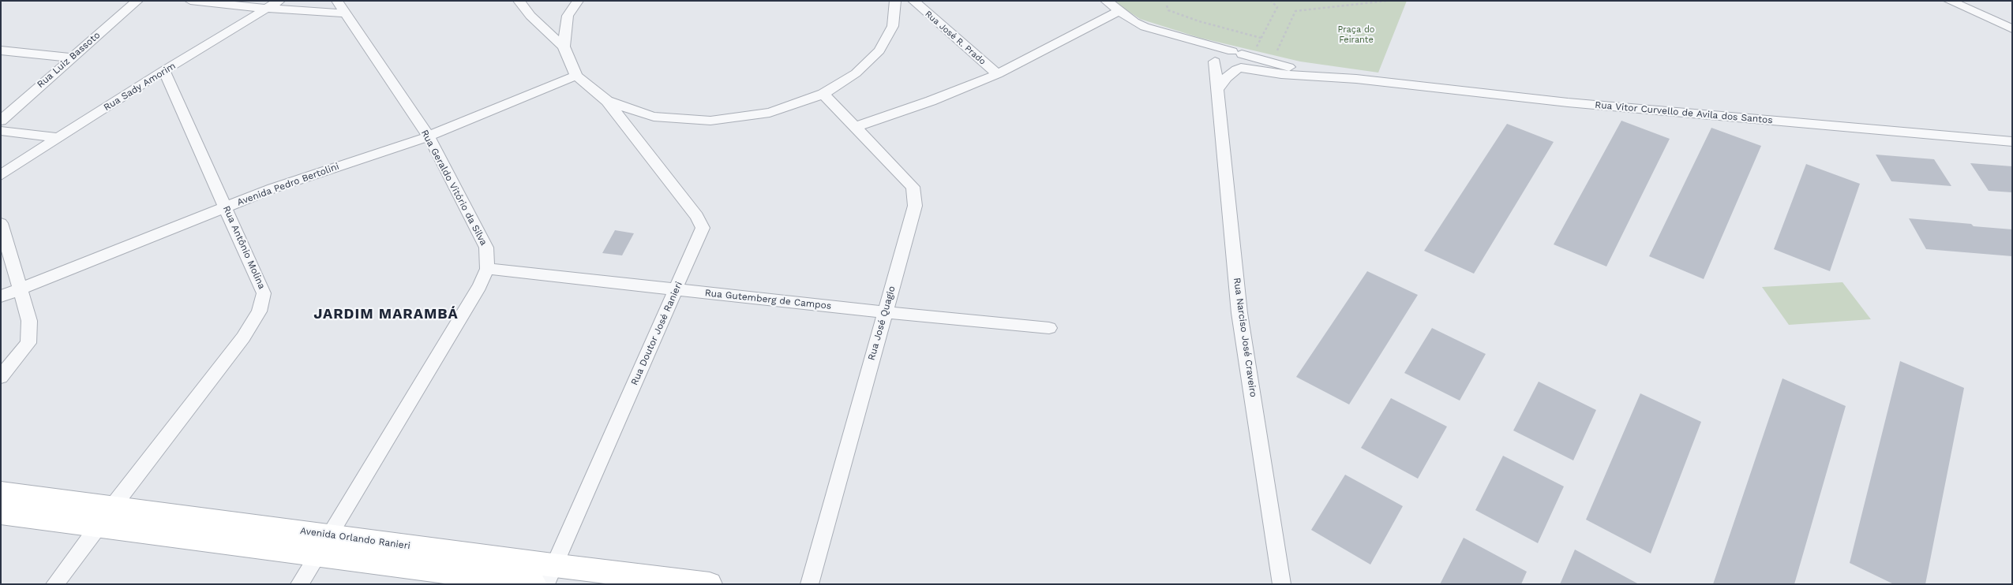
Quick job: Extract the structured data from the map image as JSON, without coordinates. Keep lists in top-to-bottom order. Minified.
{"streets":{"main road":["Avenida Orlando Ranieri"],"street":["Rua José R. Prado","Rua Luiz Bassoto","Rua Sady Amorim","Rua Vitor Curvello de Avila dos Santos","Avenida Pedro Bertolini","Rua Geraldo Vitório da Silva","Rua Antônio Molina","Rua Gutemberg de Campos","Rua José Quagio","Rua Doutor José Ranieri","Rua Narciso José Craveiro"]},"crossings":[["Rua Sady Amorim","Rua Antônio Molina"],["Rua Vitor Curvello de Avila dos Santos","Rua Narciso José Craveiro"],["Avenida Pedro Bertolini","Rua Geraldo Vitório da Silva"],["Avenida Pedro Bertolini","Rua Antônio Molina"],["Rua Geraldo Vitório da Silva","Rua Gutemberg de Campos"],["Rua Geraldo Vitório da Silva","Avenida Orlando Ranieri"],["Rua Antônio Molina","Avenida Orlando Ranieri"],["Rua Gutemberg de Campos","Rua José Quagio"],["Rua Gutemberg de Campos","Rua Doutor José Ranieri"],["Rua Doutor José Ranieri","Avenida Orlando Ranieri"]],"districts":["JARDIM MARAMBÁ"],"parks":["Praça do Feirante"]}
